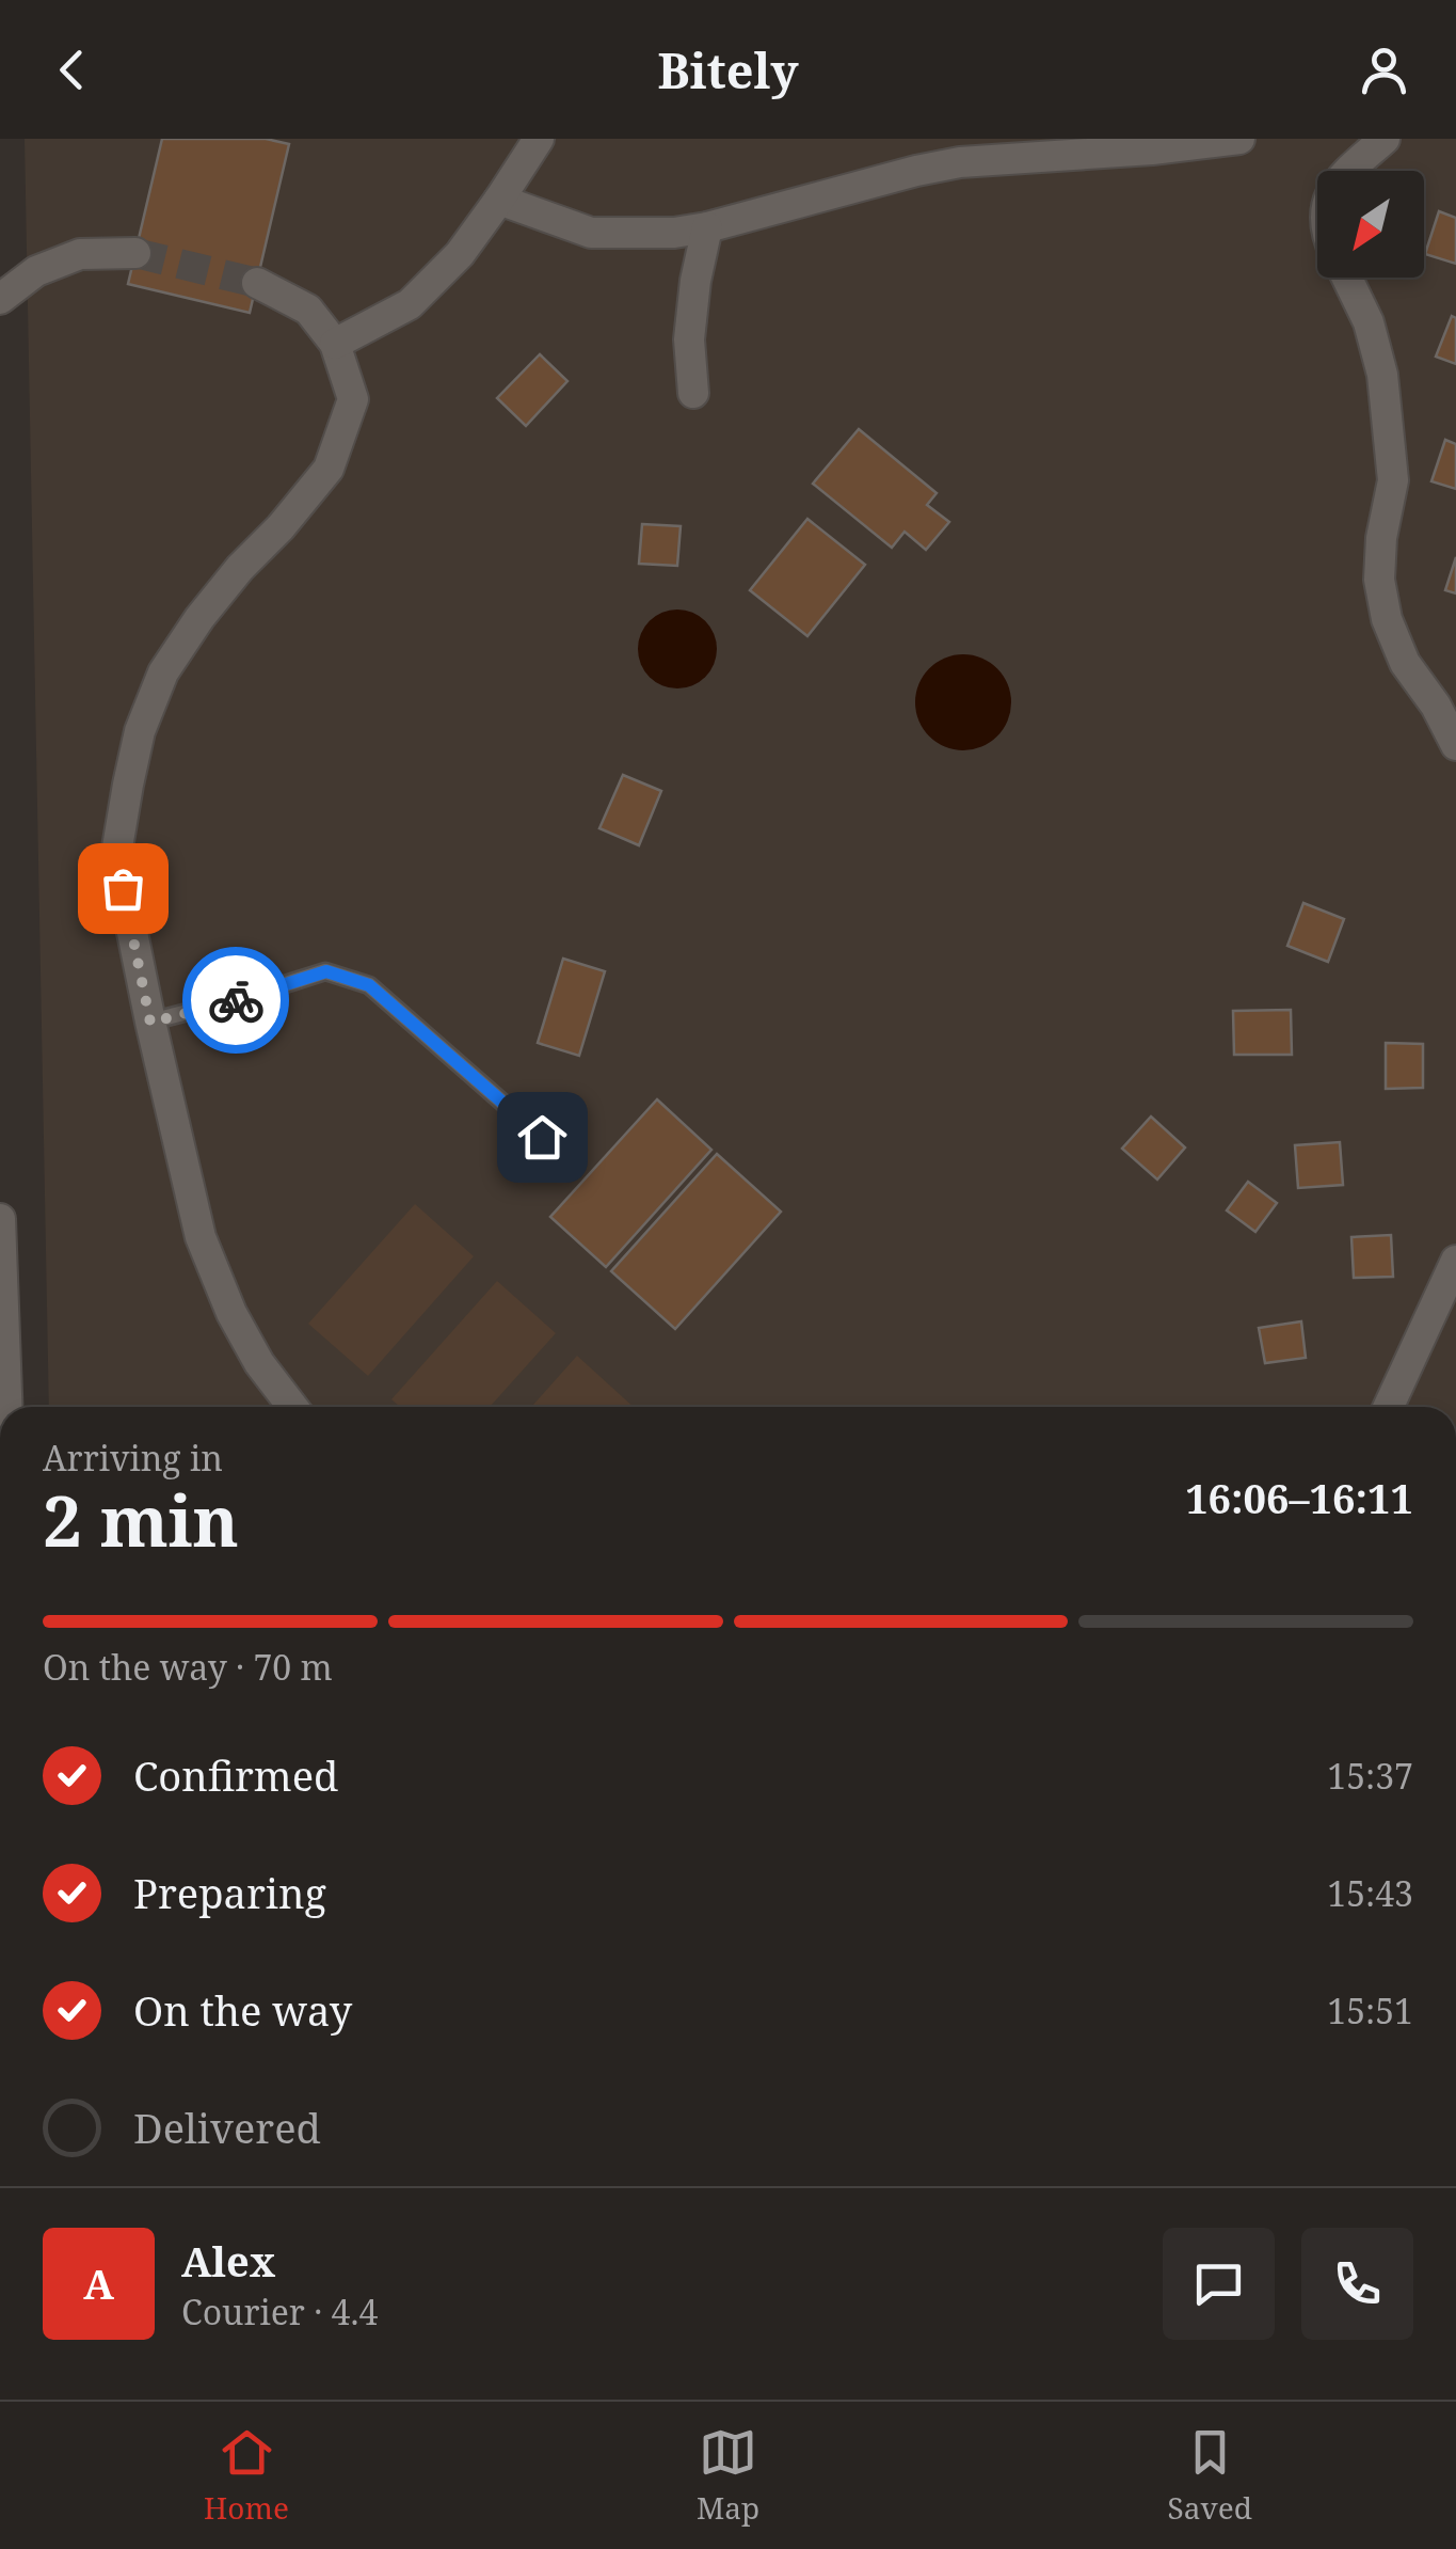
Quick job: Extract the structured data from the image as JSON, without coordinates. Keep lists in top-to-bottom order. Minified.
{"north":"bottom left","page":{"header":"Bitely","heading":["2 min","Arriving in","16:06–16:11"],"panel":["Alex","Courier · 4.4"],"bar":"On the way · 70 m","list":[["Confirmed","15:37"],["Preparing","15:43"],["On the way","15:51"],"Delivered"],"round":"A","tabs":["Home","Map","Saved"]}}
